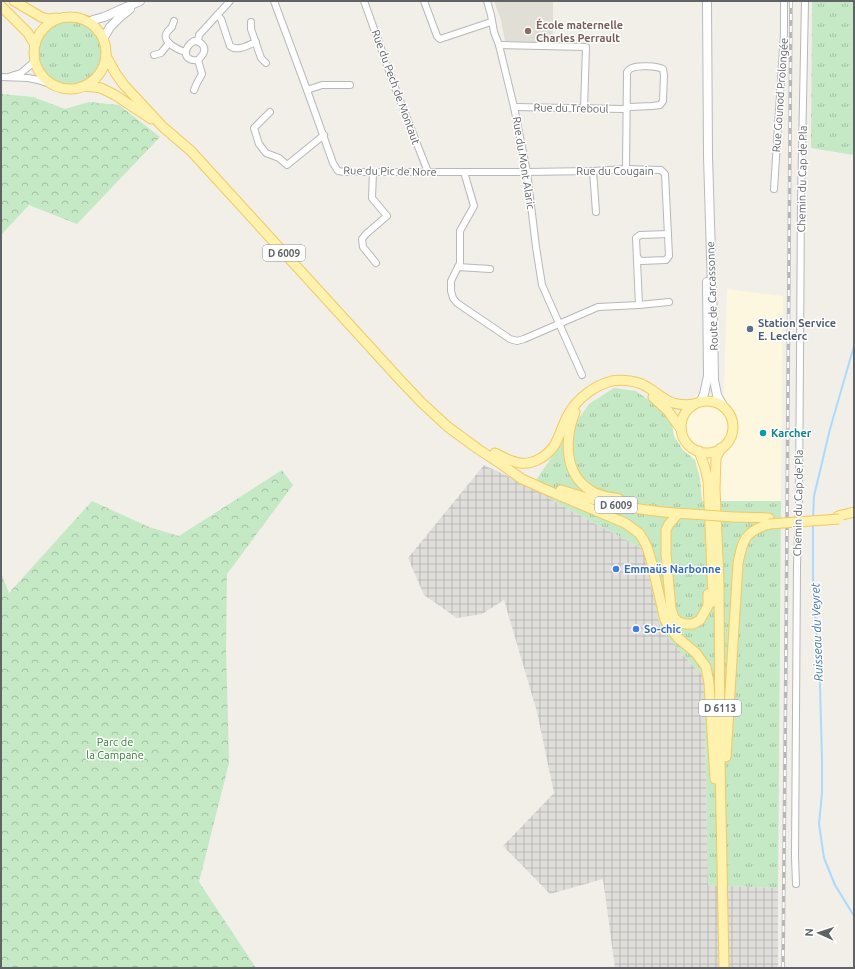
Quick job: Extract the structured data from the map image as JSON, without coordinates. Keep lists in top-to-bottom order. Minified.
{"streets":{"main road":["D 6009","Route de Carcassonne","D 6113"],"street":["Rue du Pech de Montaut","Rue Gounod Prolongée","Rue du Treboul","Rue du Mont Alaric","Rue du Pic de Nore","Rue du Cougain","Chemin du Cap de Pla"]},"crossings":[["Rue du Pech de Montaut","Rue du Pic de Nore"],["Rue du Treboul","Rue du Mont Alaric"],["Rue du Mont Alaric","Rue du Pic de Nore"],["Rue du Mont Alaric","Rue du Cougain"],["Rue du Pic de Nore","Rue du Cougain"],["Route de Carcassonne","D 6113"]],"water":["Ruisseau du Veyret"],"parks":["Parc de la Campane"],"places":["École maternelle Charles Perrault","Station Service E. Leclerc","Karcher","Emmaüs Narbonne","So-chic"],"north":"left"}
